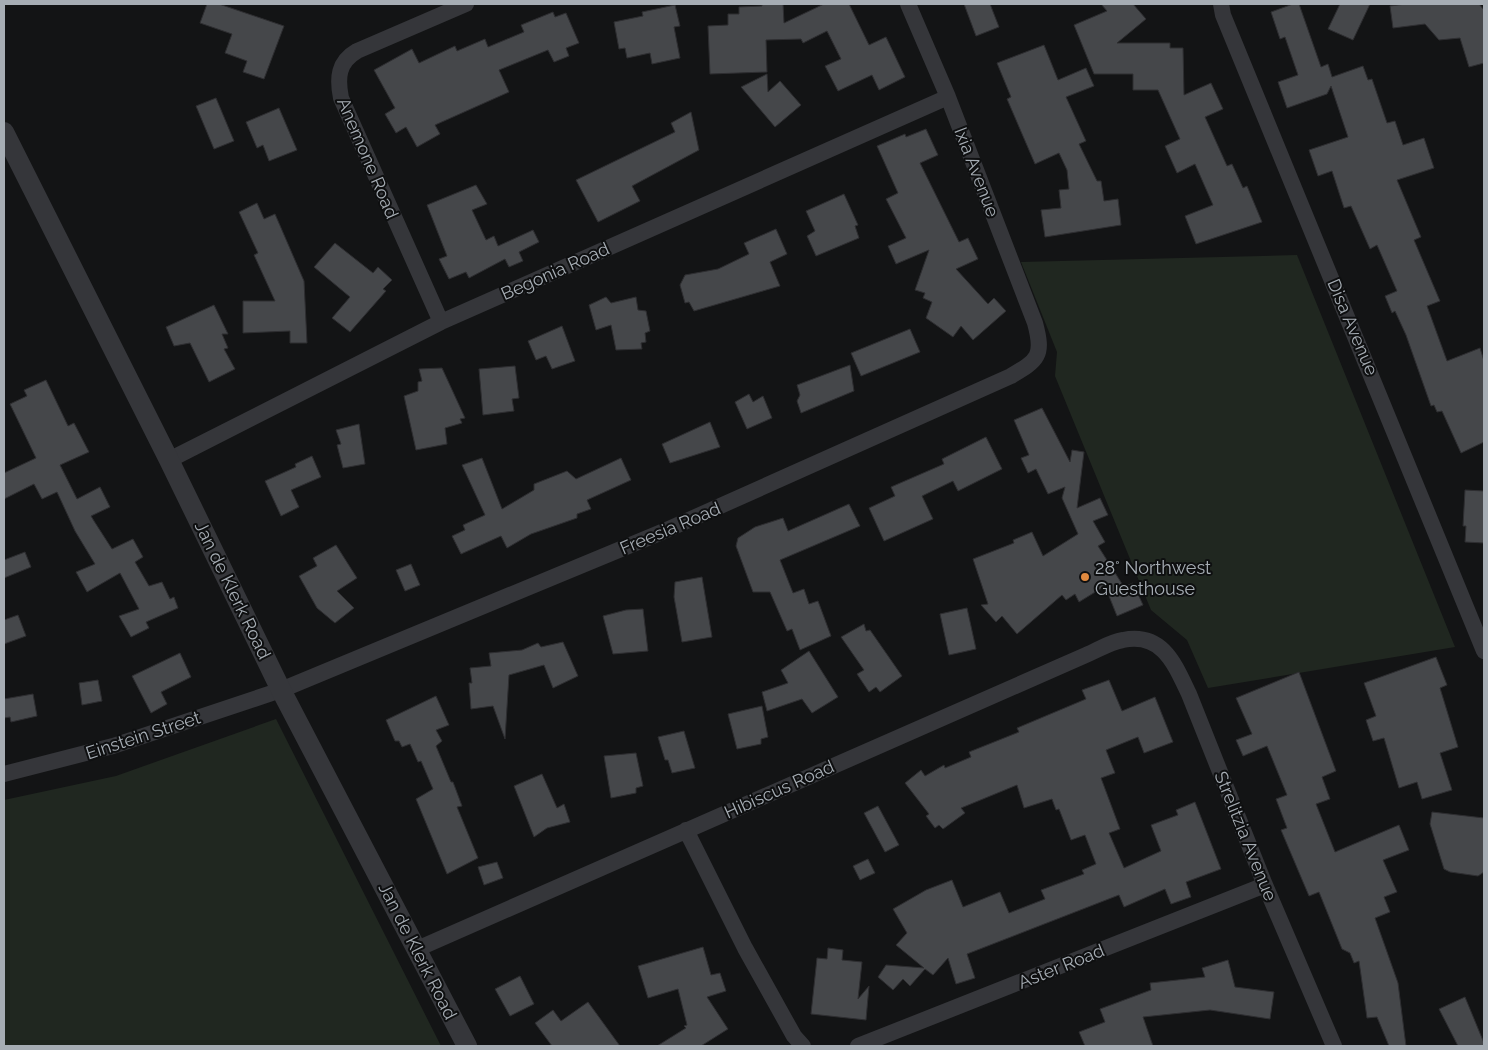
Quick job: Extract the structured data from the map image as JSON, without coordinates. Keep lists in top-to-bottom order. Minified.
{"streets":{"street":["Anemone Road","Ixia Avenue","Begonia Road","Disa Avenue","Freesia Road","Jan de Klerk Road","Einstein Street","Hibiscus Road","Strelitzia Avenue","Aster Road"]},"crossings":[["Anemone Road","Begonia Road"],["Ixia Avenue","Begonia Road"],["Ixia Avenue","Freesia Road"],["Begonia Road","Jan de Klerk Road"],["Freesia Road","Jan de Klerk Road"],["Freesia Road","Einstein Street"],["Jan de Klerk Road","Einstein Street"],["Jan de Klerk Road","Hibiscus Road"],["Hibiscus Road","Strelitzia Avenue"],["Strelitzia Avenue","Aster Road"]],"places":["28° Northwest Guesthouse"]}
